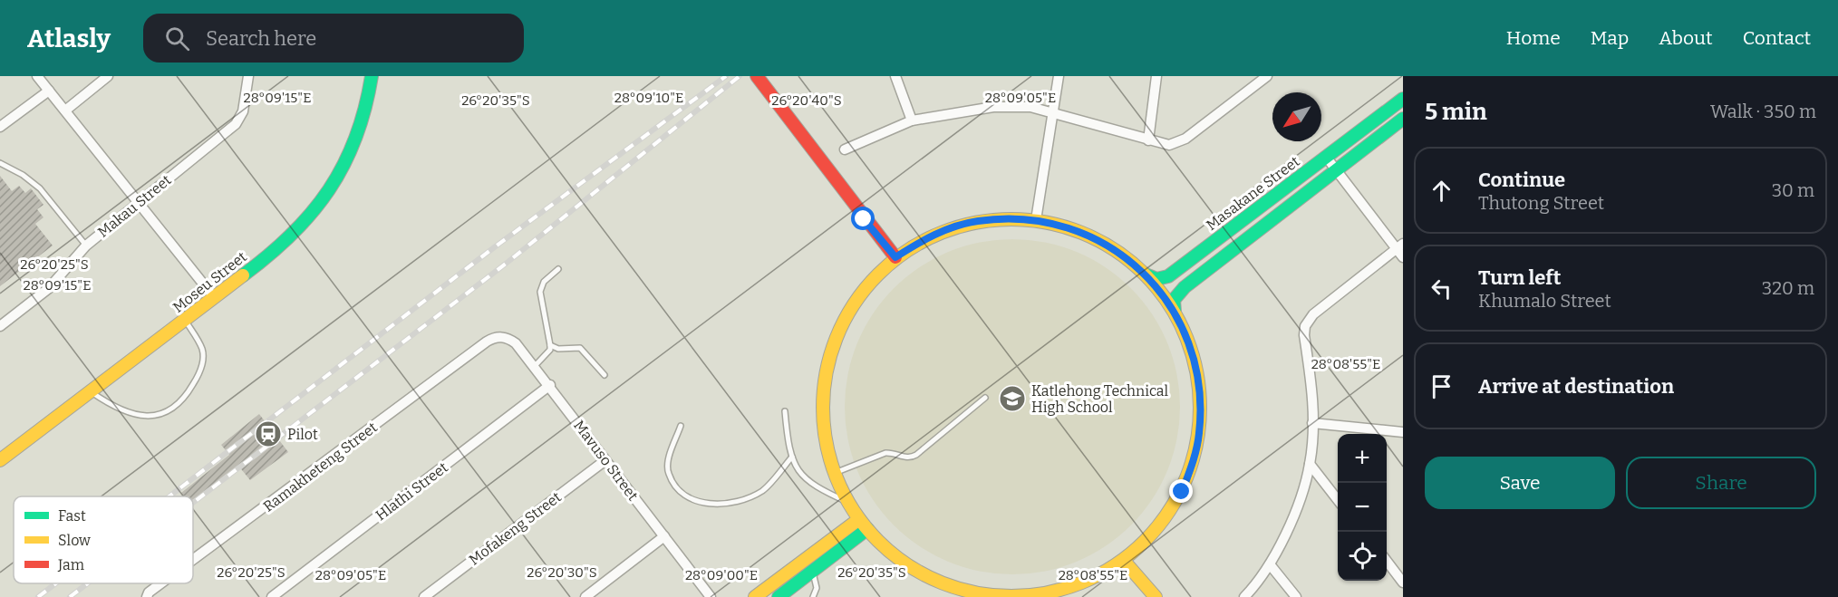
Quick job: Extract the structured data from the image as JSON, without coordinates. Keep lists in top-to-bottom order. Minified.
{"streets":{"street":["Masakane Street","Makau Street","Moseu Street","Mavuso Street","Ramakheteng Street","Hlathi Street","Mofakeng Street"]},"crossings":[["Mavuso Street","Ramakheteng Street"],["Mavuso Street","Hlathi Street"],["Mavuso Street","Mofakeng Street"]],"places":{"school or university":["Katlehong Technical High School"],"station":["Pilot"]},"legend":["Fast","Slow","Jam"],"north":"bottom left","page":{"header":"Atlasly","search":"Search here","nav":["Home","Map","About","Contact"],"heading":["5 min","Walk · 350 m"],"list":[["Continue","Thutong Street","30 m"],["Turn left","Khumalo Street","320 m"],"Arrive at destination"],"map_buttons":["+","−"],"buttons":["Save","Share"]},"coordinates":["28°09'05\"E","28°09'15\"E","28°09'10\"E","26°20'35\"S","26°20'40\"S","26°20'25\"S","28°08'55\"E","26°20'30\"S","28°09'00\"E"]}
